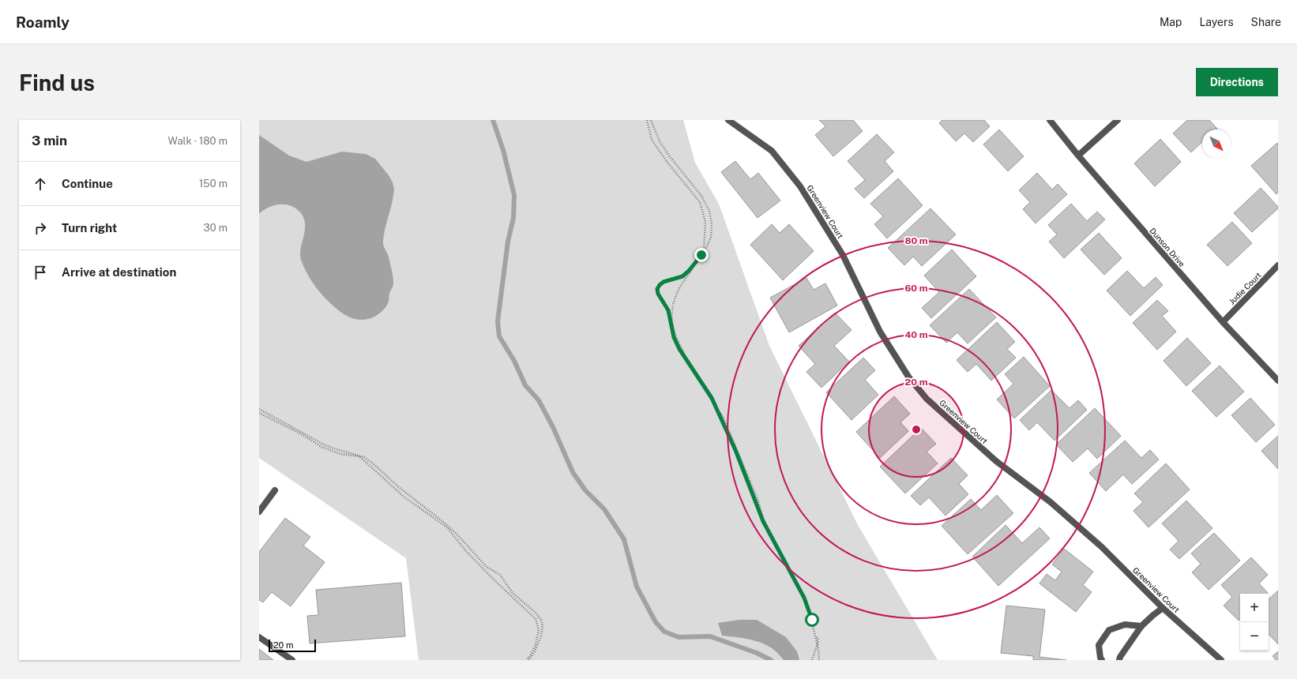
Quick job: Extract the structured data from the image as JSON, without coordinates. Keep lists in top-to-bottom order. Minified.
{"streets":{"street":["Greenview Court","Dunson Drive","Judie Court"]},"crossings":[["Dunson Drive","Judie Court"]],"scale_bar":"20 m","north":"bottom right","page":{"header":"Roamly","nav":["Map","Layers","Share"],"buttons":"Directions","title":"Find us","heading":["3 min","Walk · 180 m"],"list":[["Continue","150 m"],["Turn right","30 m"],"Arrive at destination"],"map_buttons":["+","−"],"scale":"20 m"},"rings":["80 m","60 m","40 m","20 m"]}
